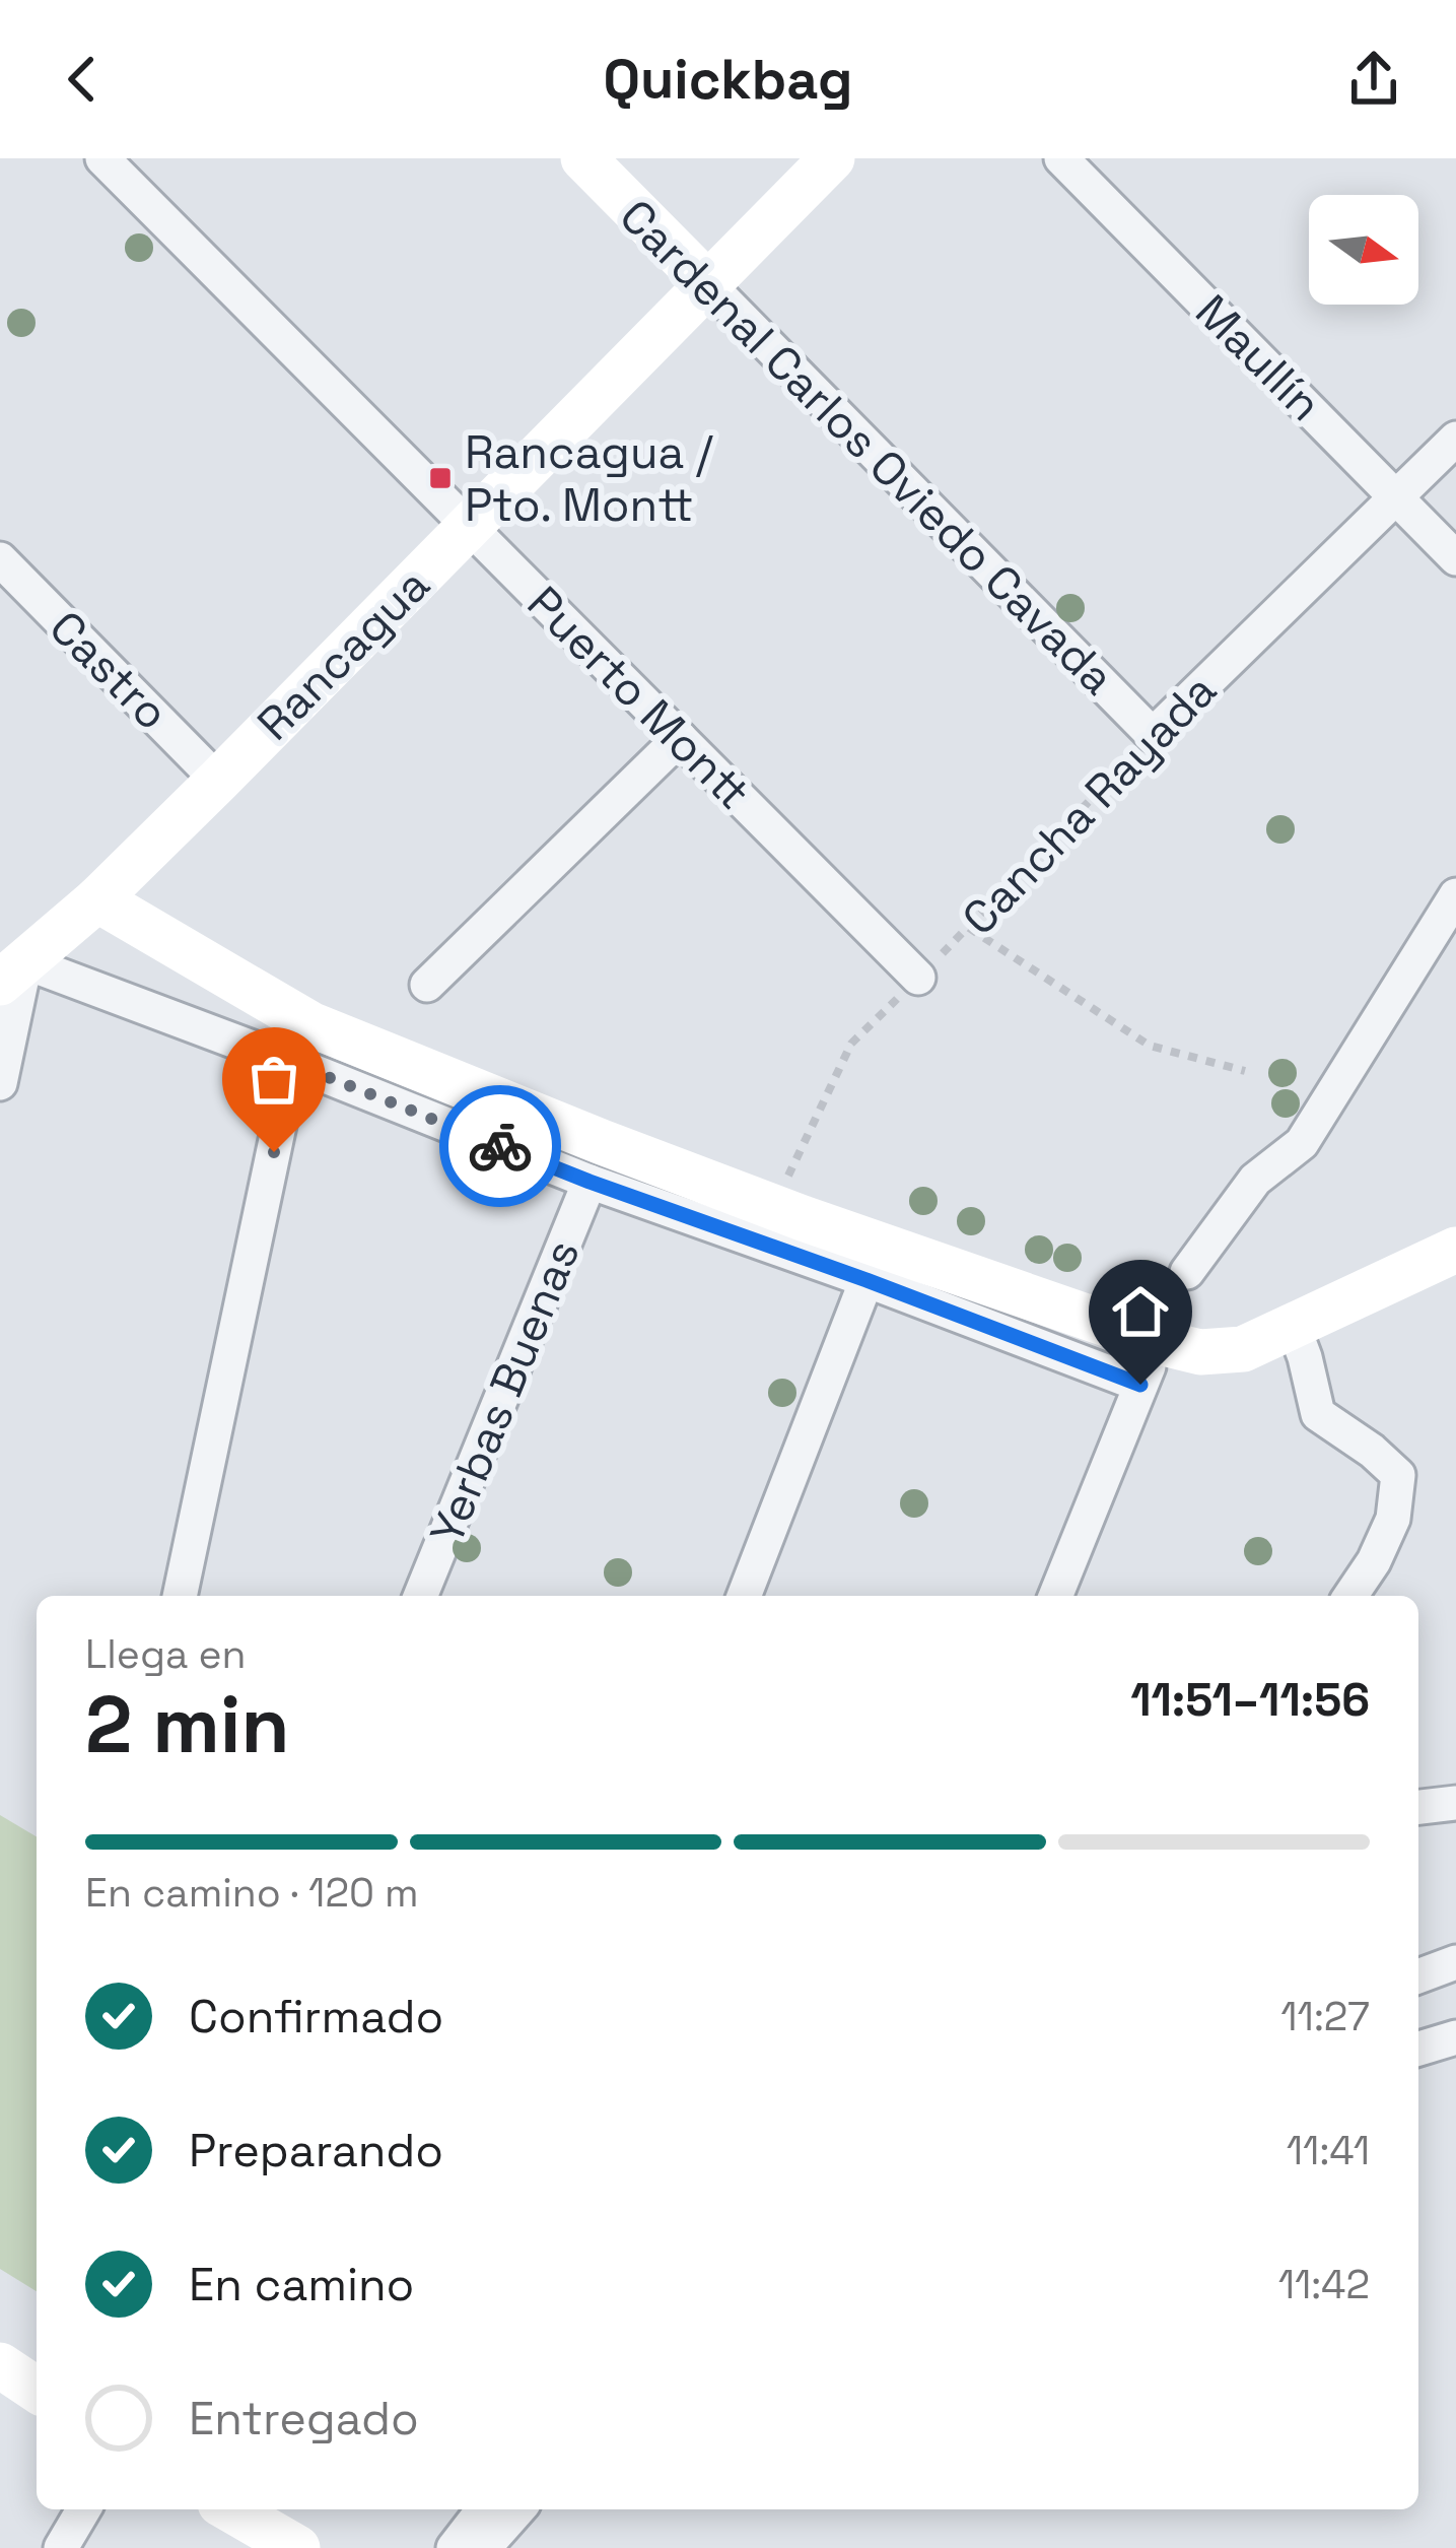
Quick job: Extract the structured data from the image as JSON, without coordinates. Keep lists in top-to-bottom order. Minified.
{"streets":{"main road":["Cardenal Carlos Oviedo Cavada","Rancagua"],"street":["Maullín","Castro","Puerto Montt","Cancha Rayada","Yerbas Buenas"]},"crossings":[["Maullín","Cancha Rayada"],["Cardenal Carlos Oviedo Cavada","Rancagua"],["Cardenal Carlos Oviedo Cavada","Cancha Rayada"],["Rancagua","Castro"],["Rancagua","Puerto Montt"],["Puerto Montt","Cancha Rayada"]],"places":{"transit":["Rancagua / Pto. Montt"]},"north":"right","page":{"header":"Quickbag","heading":["2 min","Llega en","11:51–11:56"],"bar":"En camino · 120 m","list":[["Confirmado","11:27"],["Preparando","11:41"],["En camino","11:42"],"Entregado"]}}
